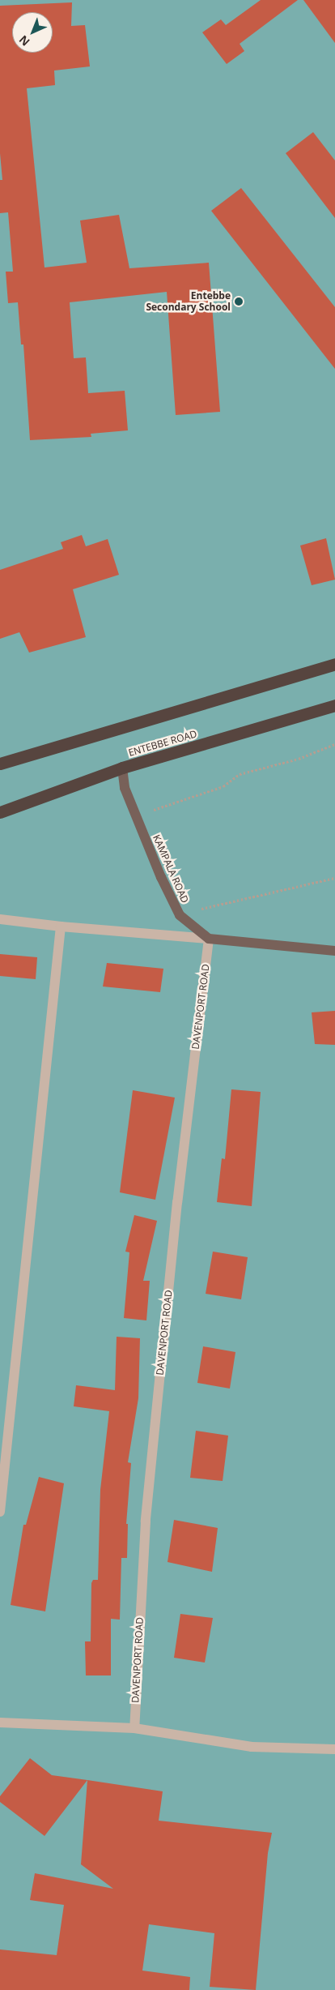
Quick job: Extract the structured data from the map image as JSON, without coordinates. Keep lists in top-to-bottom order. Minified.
{"streets":{"highway":["ENTEBBE ROAD"],"main road":["KAMPALA ROAD"],"street":["DAVENPORT ROAD"]},"crossings":[["ENTEBBE ROAD","KAMPALA ROAD"],["KAMPALA ROAD","DAVENPORT ROAD"]],"places":["Entebbe Secondary School"],"north":"bottom left"}
